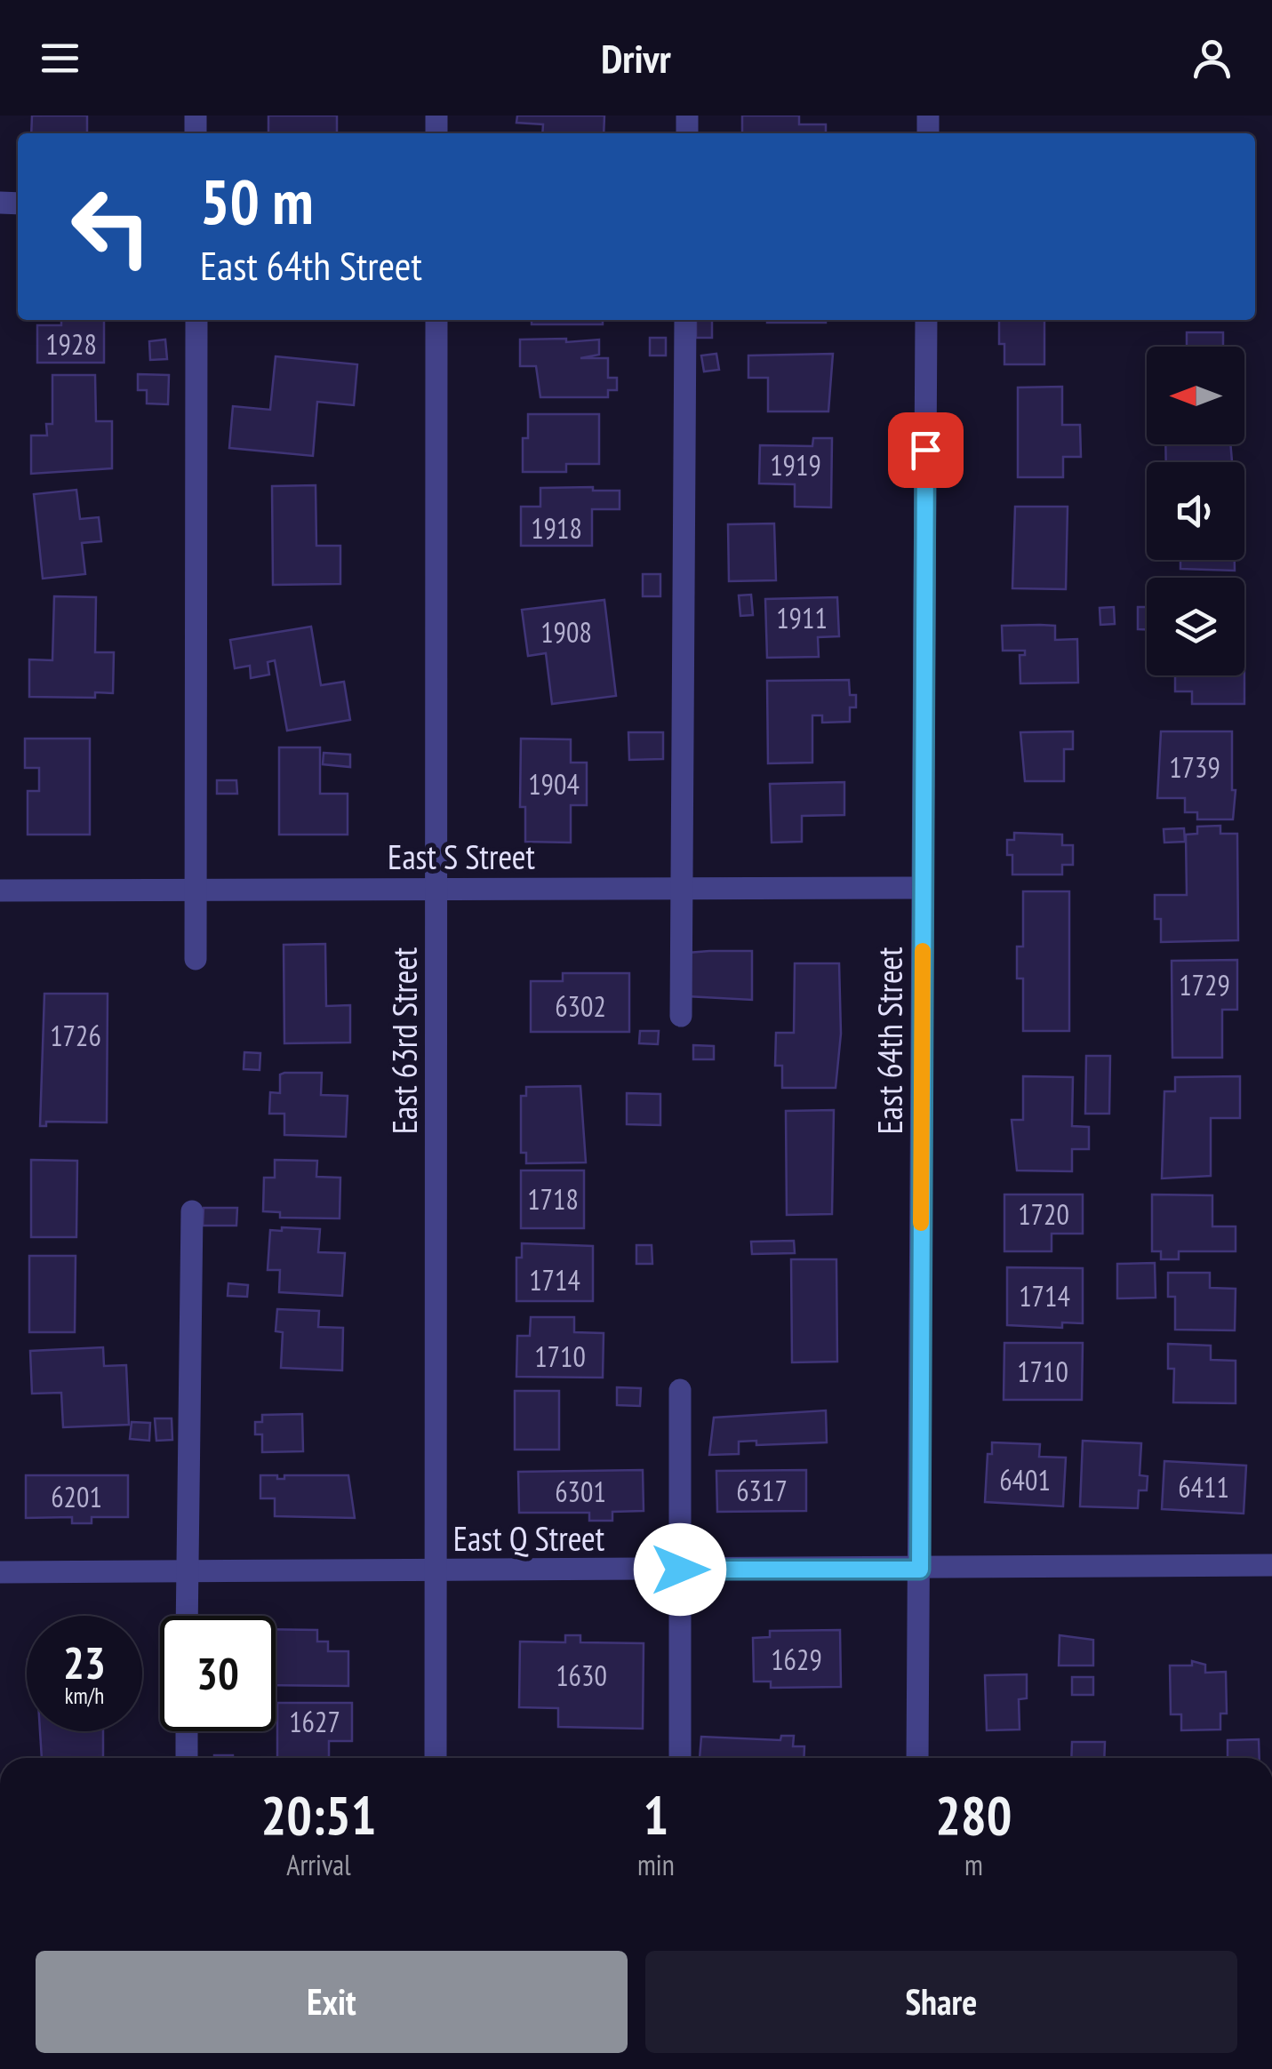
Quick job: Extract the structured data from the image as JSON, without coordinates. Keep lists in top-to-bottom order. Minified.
{"streets":{"street":["East S Street","East 63rd Street","East 64th Street","East Q Street"]},"crossings":[["East S Street","East 63rd Street"],["East S Street","East 64th Street"],["East 63rd Street","East Q Street"],["East 64th Street","East Q Street"]],"house_numbers":["1928","1919","1918","1911","1908","1739","1904","1729","6302","1726","1718","1720","1714","1714","1710","1710","6401","6411","6317","6301","6201","1629","1630","1627"],"north":"left","page":{"header":"Drivr","turn":["50 m","East 64th Street"],"speed":"23 km/h","limit":"30","eta":["20:51","Arrival","1","min","280","m"],"buttons":["Exit","Share"]}}
